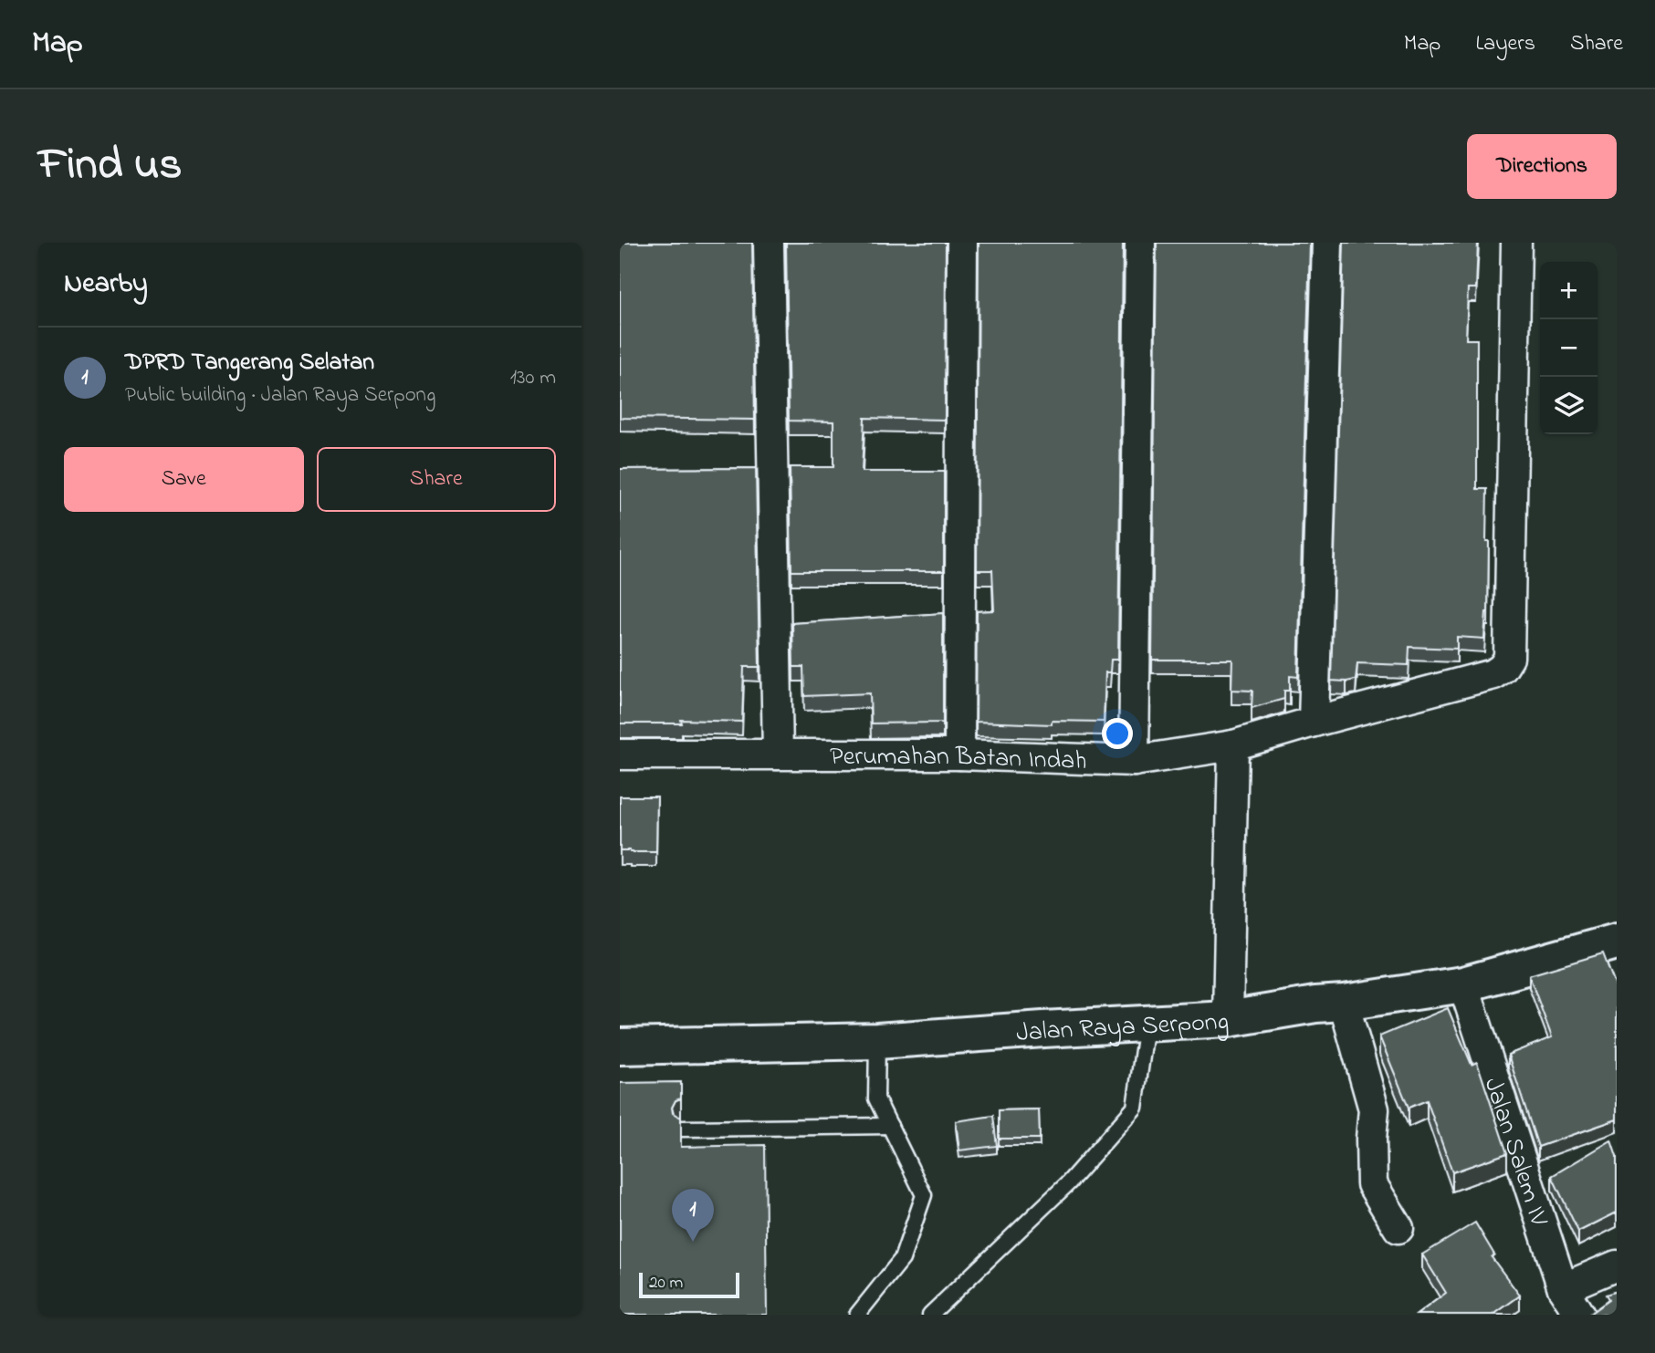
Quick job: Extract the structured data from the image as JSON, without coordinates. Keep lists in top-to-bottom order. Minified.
{"streets":{"main road":["Jalan Raya Serpong"],"street":["Perumahan Batan Indah","Jalan Salem IV"]},"crossings":[["Jalan Raya Serpong","Jalan Salem IV"]],"scale_bar":"20 m","page":{"header":"Map","nav":["Map","Layers","Share"],"title":"Find us","buttons":["Directions",["Save","Share"]],"heading":"Nearby","map_buttons":["+","−"],"list":[{"mark":"1","name":"DPRD Tangerang Selatan","note":"Public building · Jalan Raya Serpong","value":"130 m"}],"pins":"1","scale":"20 m"}}
